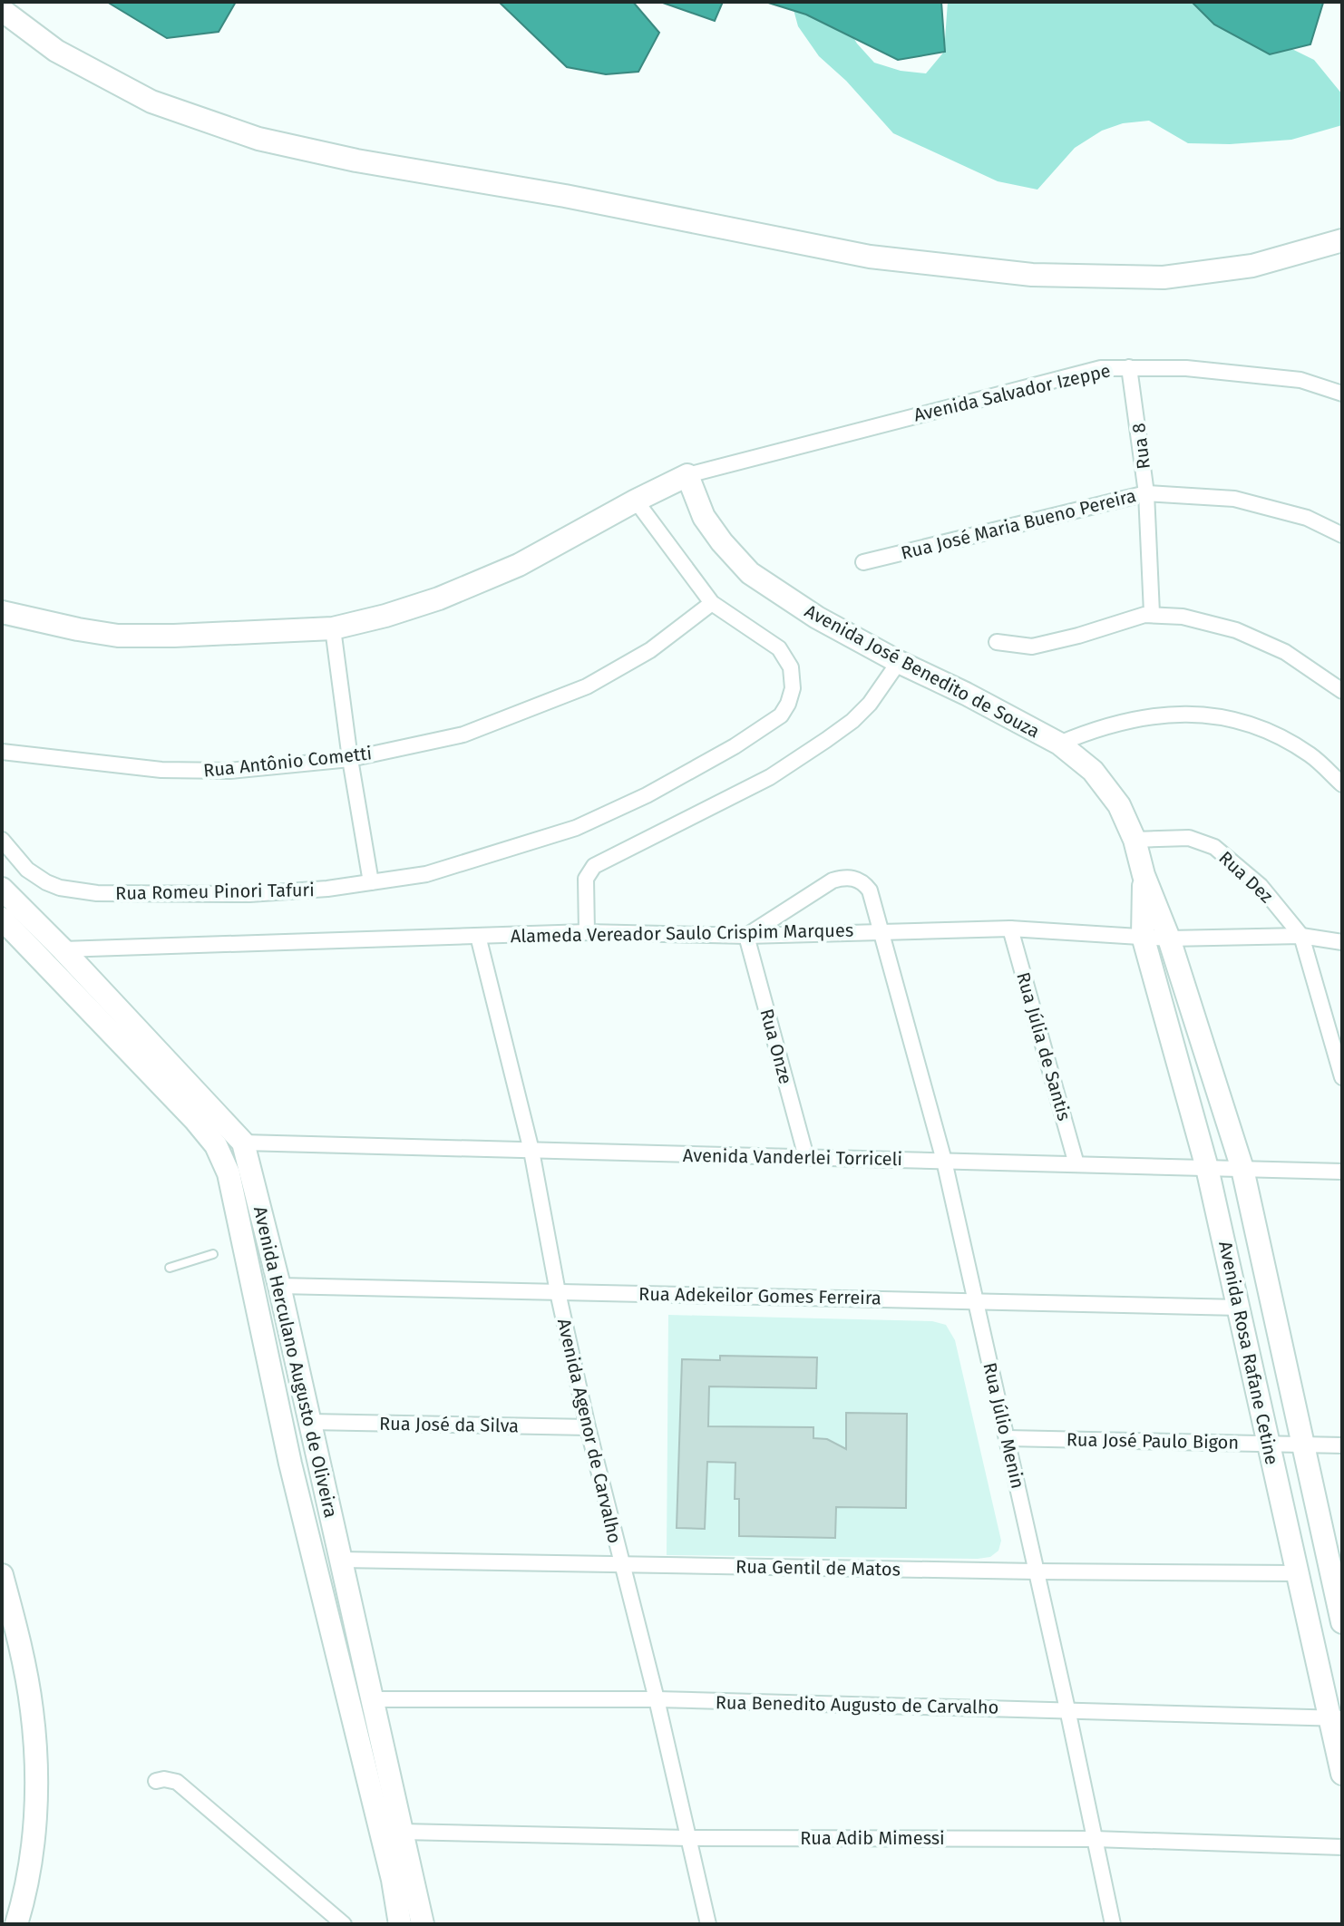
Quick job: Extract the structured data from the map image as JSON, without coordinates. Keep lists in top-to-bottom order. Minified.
{"streets":{"street":["Avenida Salvador Izeppe","Rua 8","Rua José Maria Bueno Pereira","Avenida José Benedito de Souza","Rua Antônio Cometti","Rua Dez","Rua Romeu Pinori Tafuri","Alameda Vereador Saulo Crispim Marques","Rua Onze","Rua Júlia de Santis","Avenida Vanderlei Torriceli","Rua Adekeilor Gomes Ferreira","Avenida Rosa Rafane Cetine","Avenida Herculano Augusto de Oliveira","Rua José da Silva","Rua Júlio Menin","Avenida Agenor de Carvalho","Rua José Paulo Bigon","Rua Gentil de Matos","Rua Benedito Augusto de Carvalho","Rua Adib Mimessi"]},"crossings":[["Avenida Salvador Izeppe","Rua 8"],["Avenida Salvador Izeppe","Avenida José Benedito de Souza"],["Rua 8","Rua José Maria Bueno Pereira"],["Avenida José Benedito de Souza","Rua Dez"],["Avenida José Benedito de Souza","Alameda Vereador Saulo Crispim Marques"],["Avenida José Benedito de Souza","Avenida Rosa Rafane Cetine"],["Rua Antônio Cometti","Rua Romeu Pinori Tafuri"],["Rua Dez","Alameda Vereador Saulo Crispim Marques"],["Alameda Vereador Saulo Crispim Marques","Rua Onze"],["Alameda Vereador Saulo Crispim Marques","Rua Júlia de Santis"],["Alameda Vereador Saulo Crispim Marques","Avenida Rosa Rafane Cetine"],["Alameda Vereador Saulo Crispim Marques","Avenida Herculano Augusto de Oliveira"],["Alameda Vereador Saulo Crispim Marques","Rua Júlio Menin"],["Alameda Vereador Saulo Crispim Marques","Avenida Agenor de Carvalho"],["Rua Onze","Avenida Vanderlei Torriceli"],["Rua Onze","Rua Júlio Menin"],["Rua Júlia de Santis","Avenida Vanderlei Torriceli"],["Avenida Vanderlei Torriceli","Avenida Rosa Rafane Cetine"],["Avenida Vanderlei Torriceli","Avenida Herculano Augusto de Oliveira"],["Avenida Vanderlei Torriceli","Rua Júlio Menin"],["Avenida Vanderlei Torriceli","Avenida Agenor de Carvalho"],["Rua Adekeilor Gomes Ferreira","Avenida Rosa Rafane Cetine"],["Rua Adekeilor Gomes Ferreira","Avenida Herculano Augusto de Oliveira"],["Rua Adekeilor Gomes Ferreira","Rua Júlio Menin"],["Rua Adekeilor Gomes Ferreira","Avenida Agenor de Carvalho"],["Avenida Rosa Rafane Cetine","Rua José Paulo Bigon"],["Avenida Rosa Rafane Cetine","Rua Gentil de Matos"],["Avenida Rosa Rafane Cetine","Rua Benedito Augusto de Carvalho"],["Avenida Herculano Augusto de Oliveira","Rua José da Silva"],["Avenida Herculano Augusto de Oliveira","Rua Gentil de Matos"],["Avenida Herculano Augusto de Oliveira","Rua Benedito Augusto de Carvalho"],["Avenida Herculano Augusto de Oliveira","Rua Adib Mimessi"],["Rua José da Silva","Avenida Agenor de Carvalho"],["Rua Júlio Menin","Rua José Paulo Bigon"],["Rua Júlio Menin","Rua Gentil de Matos"],["Rua Júlio Menin","Rua Benedito Augusto de Carvalho"],["Rua Júlio Menin","Rua Adib Mimessi"],["Avenida Agenor de Carvalho","Rua Gentil de Matos"],["Avenida Agenor de Carvalho","Rua Benedito Augusto de Carvalho"],["Avenida Agenor de Carvalho","Rua Adib Mimessi"]]}
